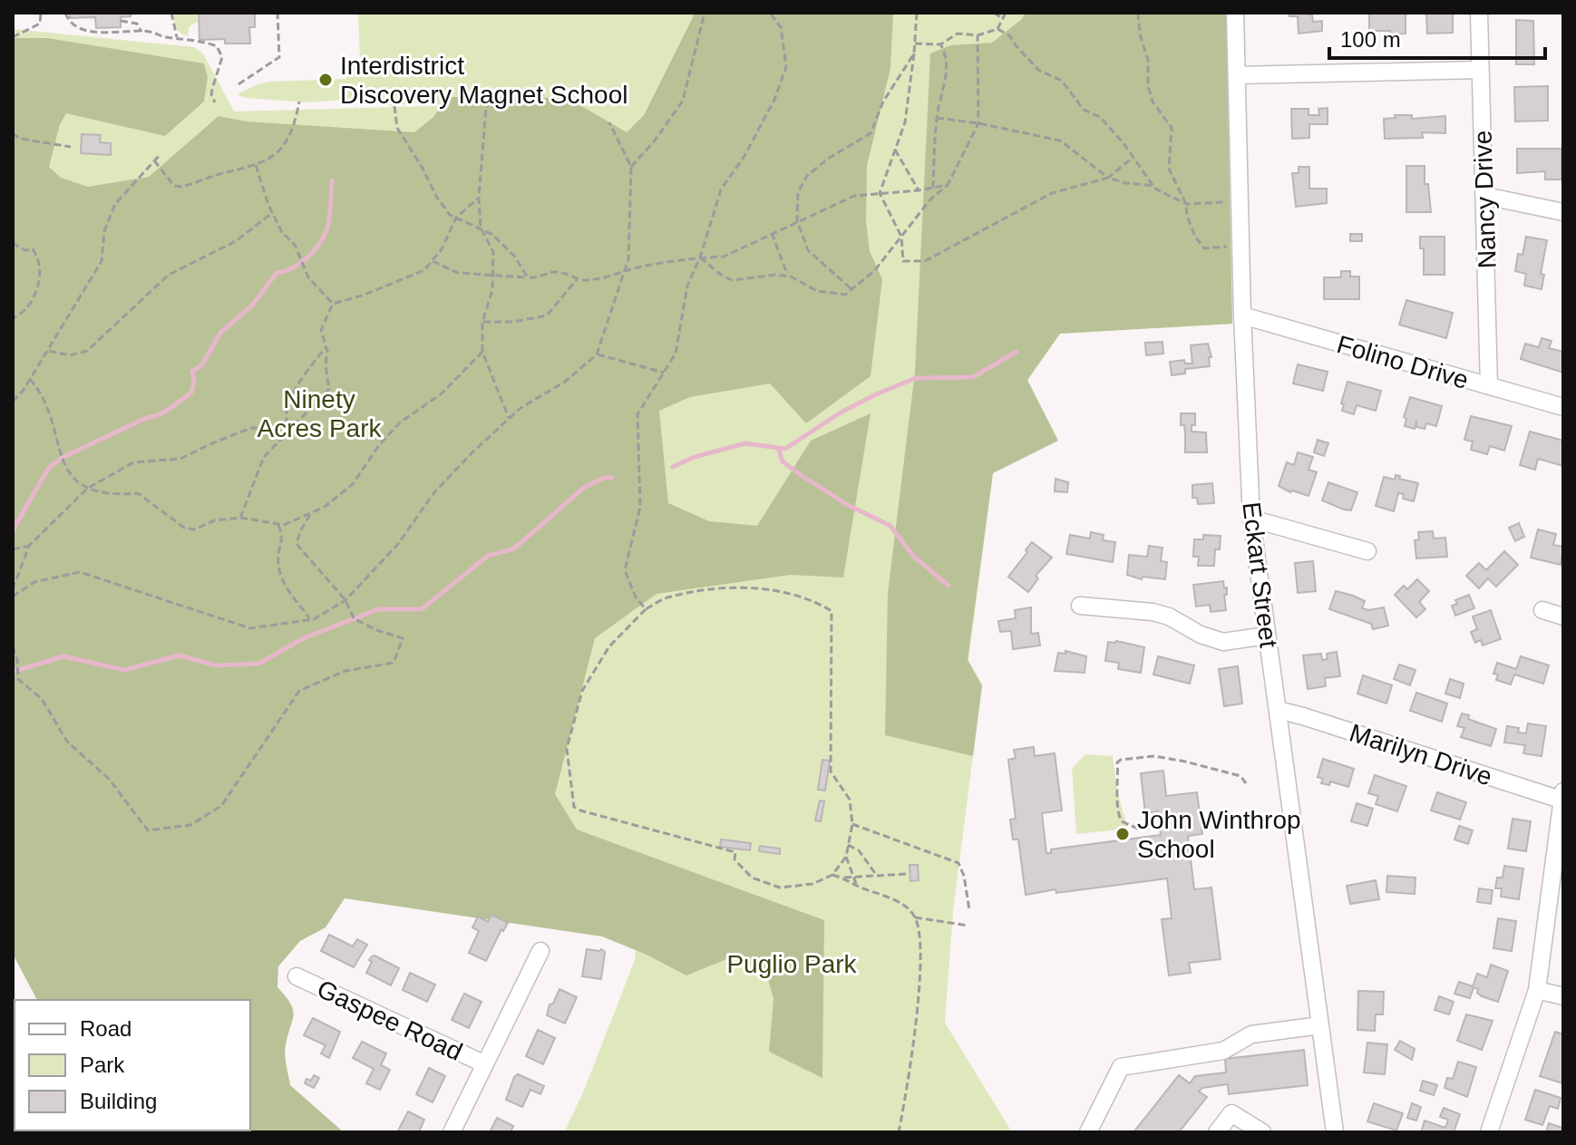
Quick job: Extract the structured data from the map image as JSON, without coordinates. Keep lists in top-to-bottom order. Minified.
{"streets":{"street":["Nancy Drive","Folino Drive","Eckart Street","Marilyn Drive","Gaspee Road"]},"crossings":[["Nancy Drive","Folino Drive"],["Folino Drive","Eckart Street"],["Eckart Street","Marilyn Drive"]],"parks":["Ninety Acres Park","Puglio Park"],"places":["Interdistrict Discovery Magnet School","John Winthrop School"],"legend":["Road","Park","Building"],"scale_bar":"100 m"}
